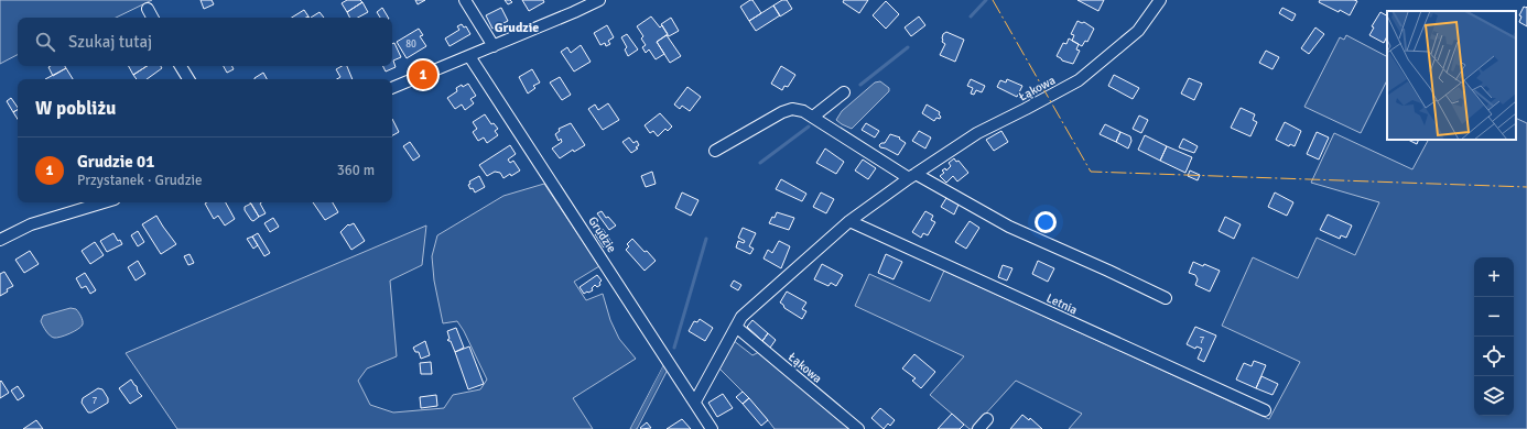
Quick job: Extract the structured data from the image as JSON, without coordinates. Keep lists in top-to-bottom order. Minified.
{"streets":{"street":["Łąkowa","Grudzie","Letnia"]},"crossings":[["Łąkowa","Grudzie"],["Łąkowa","Letnia"]],"districts":["Grudzie"],"house_numbers":["80","7","7"],"page":{"search":"Szukaj tutaj","pins":"1","heading":"W pobliżu","list":[{"mark":"1","name":"Grudzie 01","note":"Przystanek · Grudzie","value":"360 m"}],"map_buttons":["+","−"]}}
